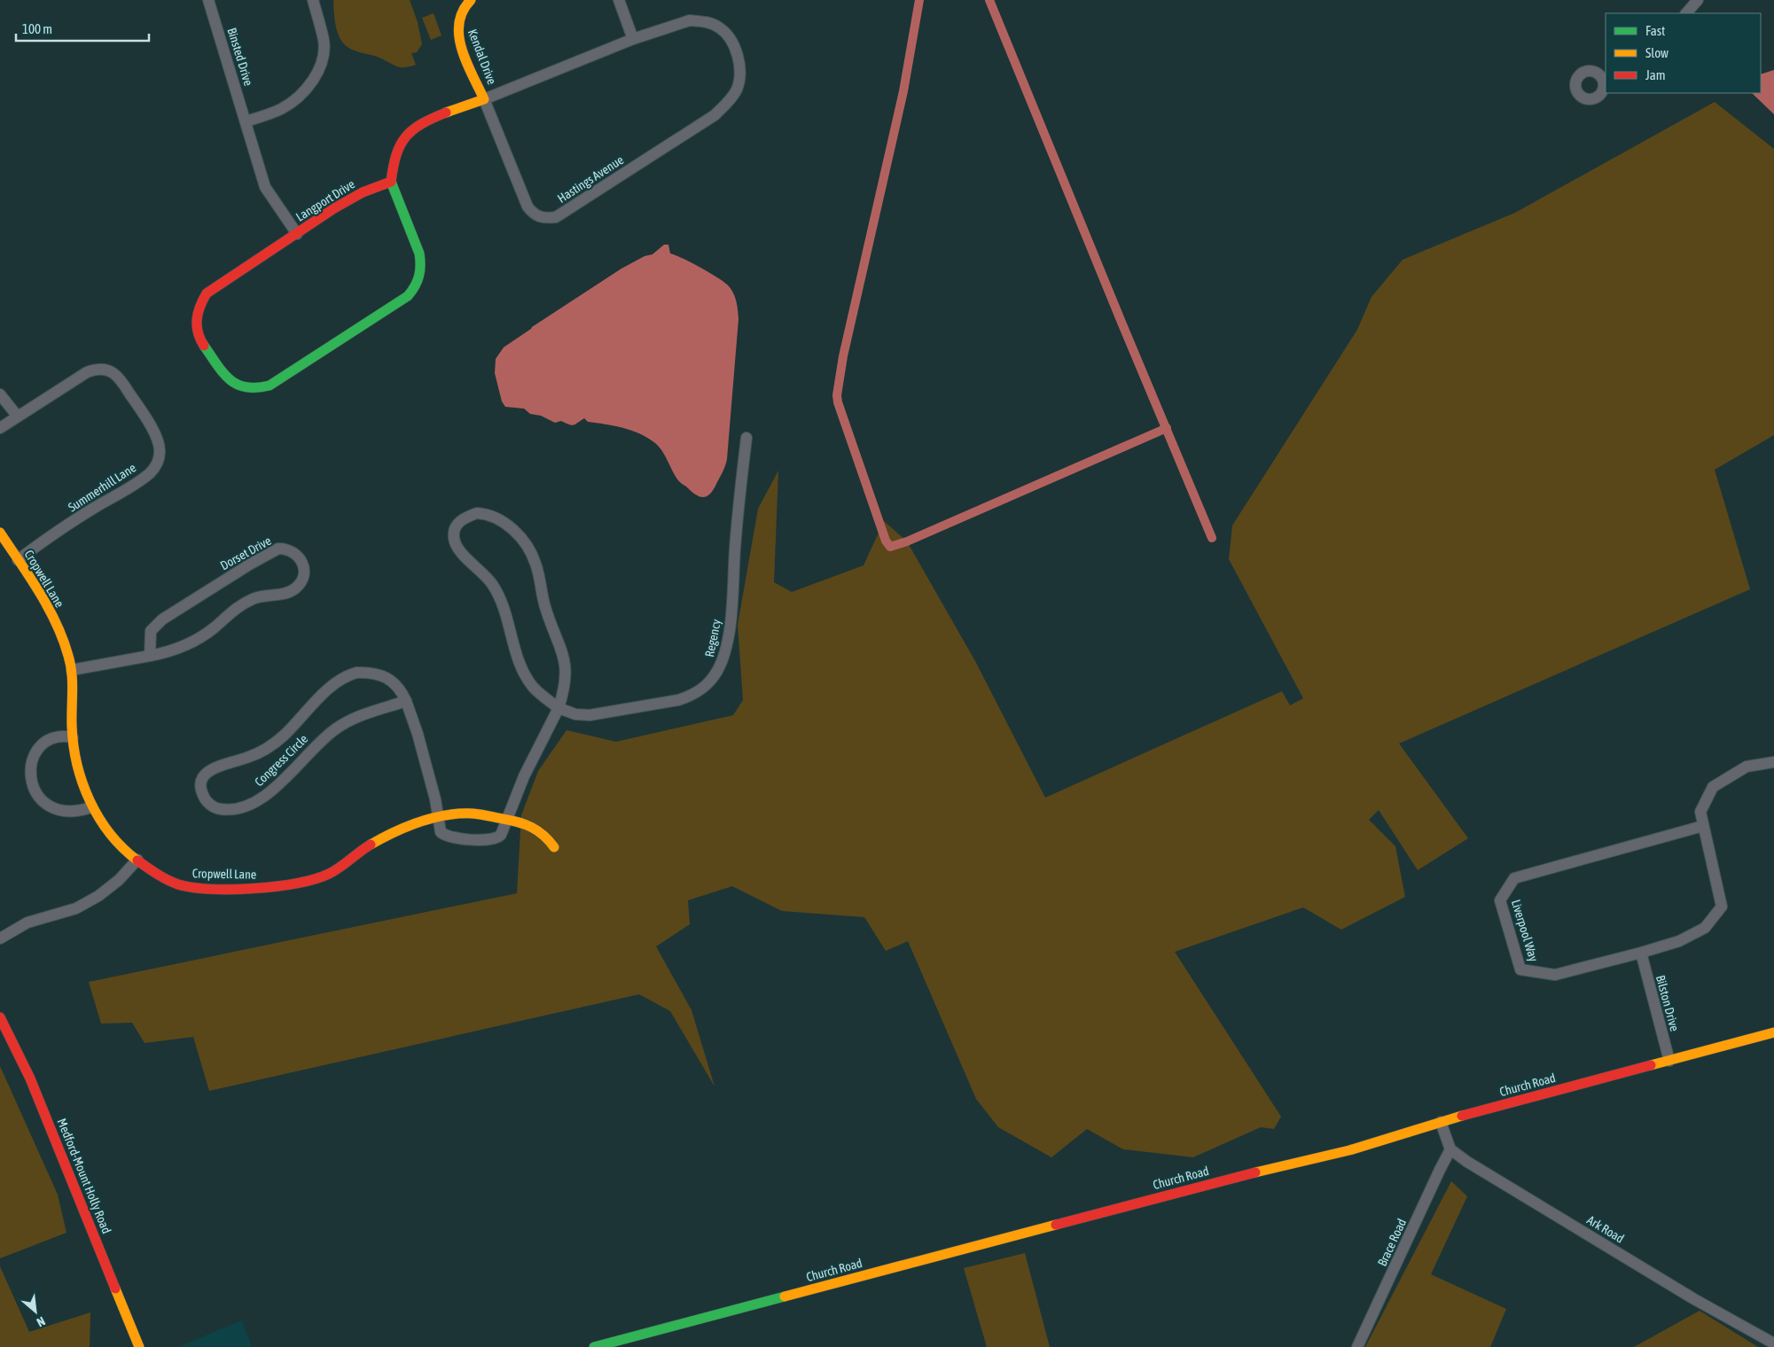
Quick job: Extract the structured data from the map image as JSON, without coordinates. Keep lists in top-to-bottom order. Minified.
{"streets":{"street":["Binsted Drive","Kendal Drive","Hastings Avenue","Langport Drive","Summerhill Lane","Dorset Drive","Cropwell Lane","Regency","Congress Circle","Liverpool Way","Bilston Drive","Church Road","Medford-Mount Holly Road","Ark Road","Brace Road"]},"crossings":[["Binsted Drive","Langport Drive"],["Kendal Drive","Hastings Avenue"],["Summerhill Lane","Cropwell Lane"],["Dorset Drive","Cropwell Lane"],["Cropwell Lane","Congress Circle"],["Liverpool Way","Bilston Drive"],["Bilston Drive","Church Road"],["Ark Road","Brace Road"]],"legend":["Fast","Slow","Jam"],"scale_bar":"100 m","north":"bottom right"}
